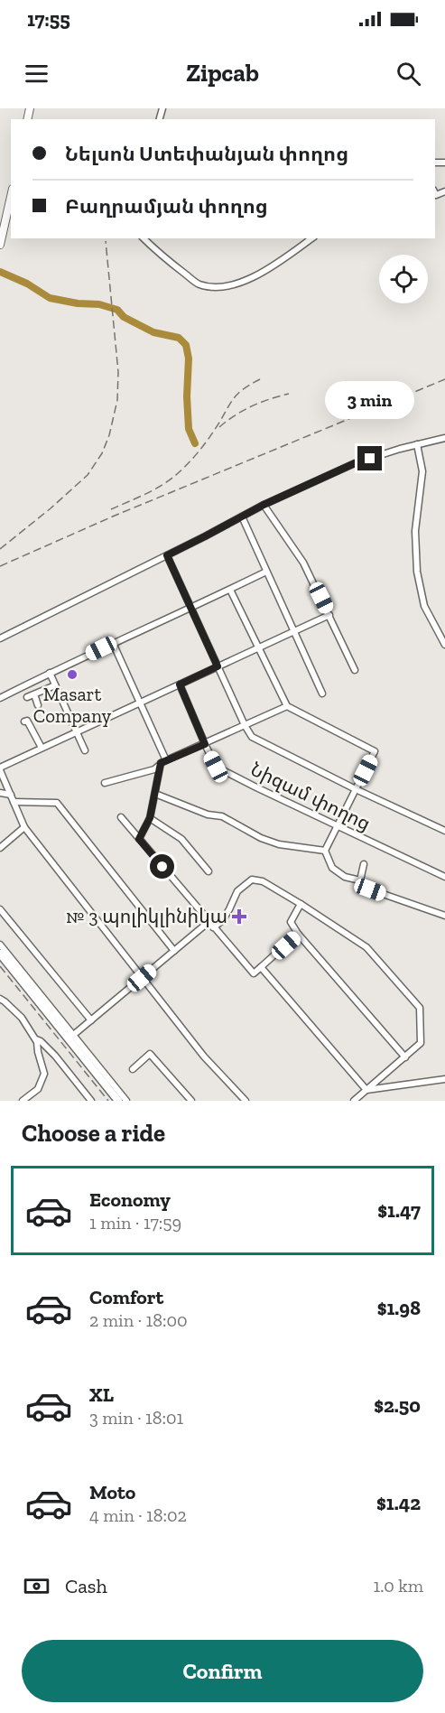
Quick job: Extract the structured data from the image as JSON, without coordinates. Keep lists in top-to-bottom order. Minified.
{"streets":{"street":["Նիզամ փողոց"]},"places":{"other":["Masart Company"],"health":["№ 3 պոլիկլինիկա"]},"page":{"status":"17:55","header":"Zipcab","banner":["Նելսոն Ստեփանյան փողոց","Բաղրամյան փողոց"],"bubble":"3 min","heading":"Choose a ride","list":[{"name":"Economy","note":"1 min · 17:59","value":"$1.47"},{"name":"Comfort","note":"2 min · 18:00","value":"$1.98"},{"name":"XL","note":"3 min · 18:01","value":"$2.50"},{"name":"Moto","note":"4 min · 18:02","value":"$1.42"}],"pay":["Cash","1.0 km"],"buttons":"Confirm"}}
